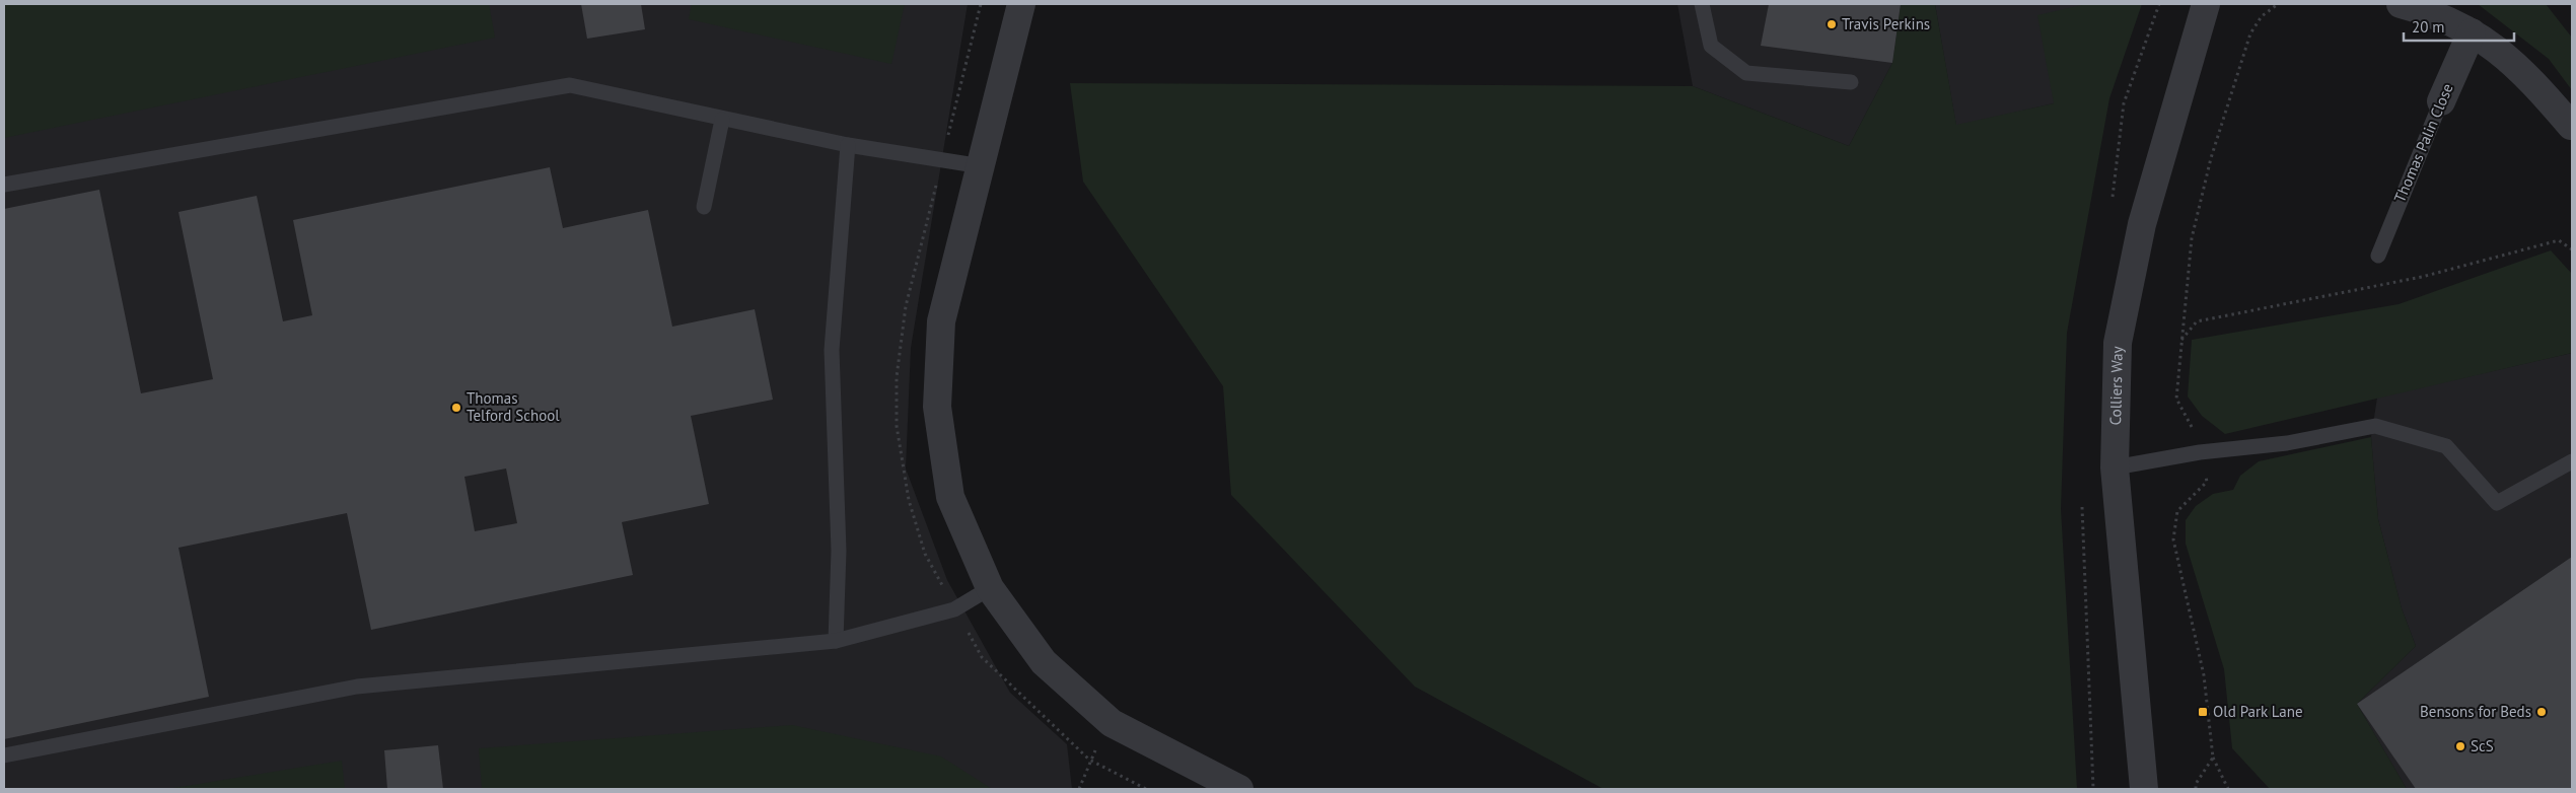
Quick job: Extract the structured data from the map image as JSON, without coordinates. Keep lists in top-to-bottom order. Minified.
{"streets":{"street":["Thomas Palin Close","Colliers Way"]},"places":{"other":["Travis Perkins","Thomas Telford School","Bensons for Beds","ScS"],"transit":["Old Park Lane"]},"scale_bar":"20 m"}
